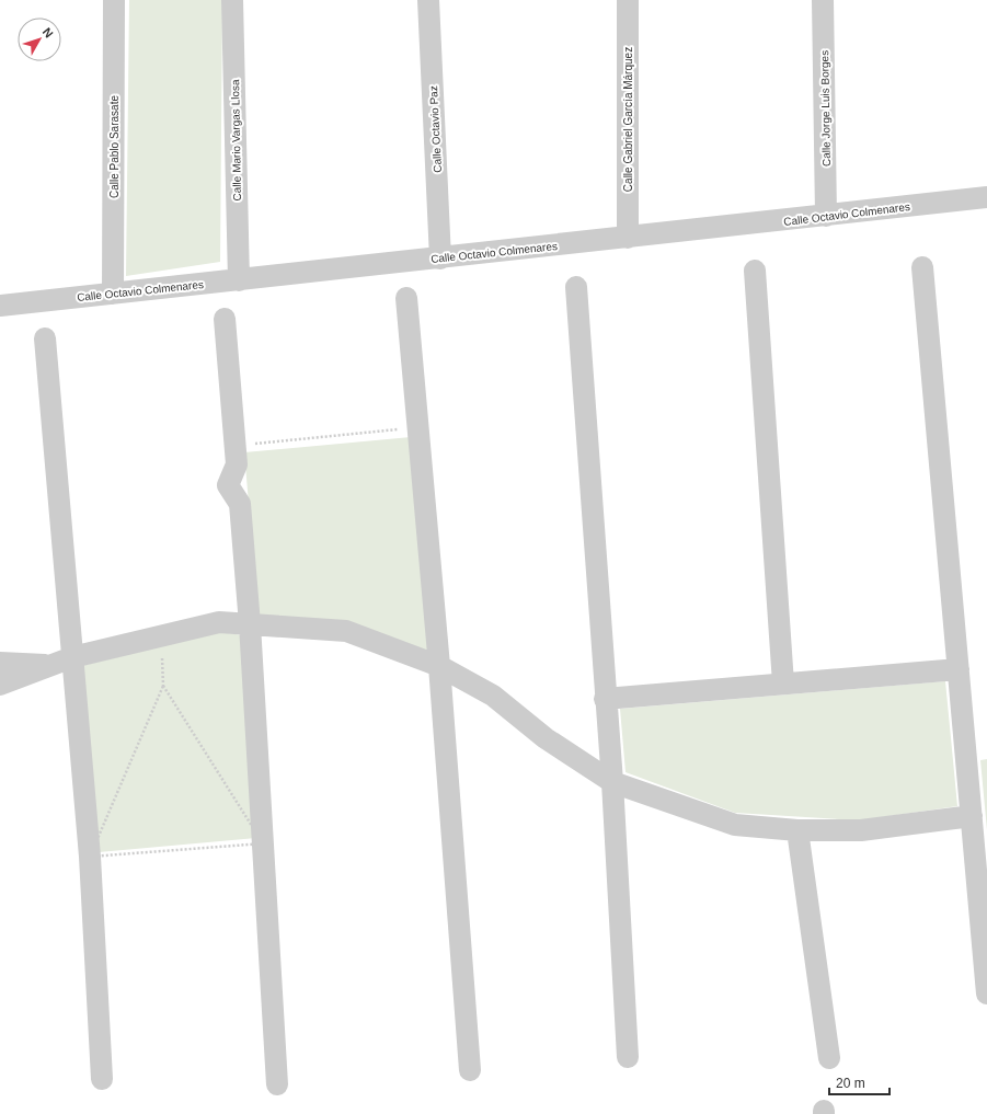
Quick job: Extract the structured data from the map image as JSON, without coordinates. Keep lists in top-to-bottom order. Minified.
{"streets":{"street":["Calle Jorge Luis Borges","Calle Gabriel García Márquez","Calle Octavio Paz","Calle Mario Vargas Llosa","Calle Pablo Sarasate","Calle Octavio Colmenares"]},"crossings":[["Calle Jorge Luis Borges","Calle Octavio Colmenares"],["Calle Gabriel García Márquez","Calle Octavio Colmenares"],["Calle Octavio Paz","Calle Octavio Colmenares"],["Calle Mario Vargas Llosa","Calle Octavio Colmenares"],["Calle Pablo Sarasate","Calle Octavio Colmenares"]],"scale_bar":"20 m","north":"top right"}
